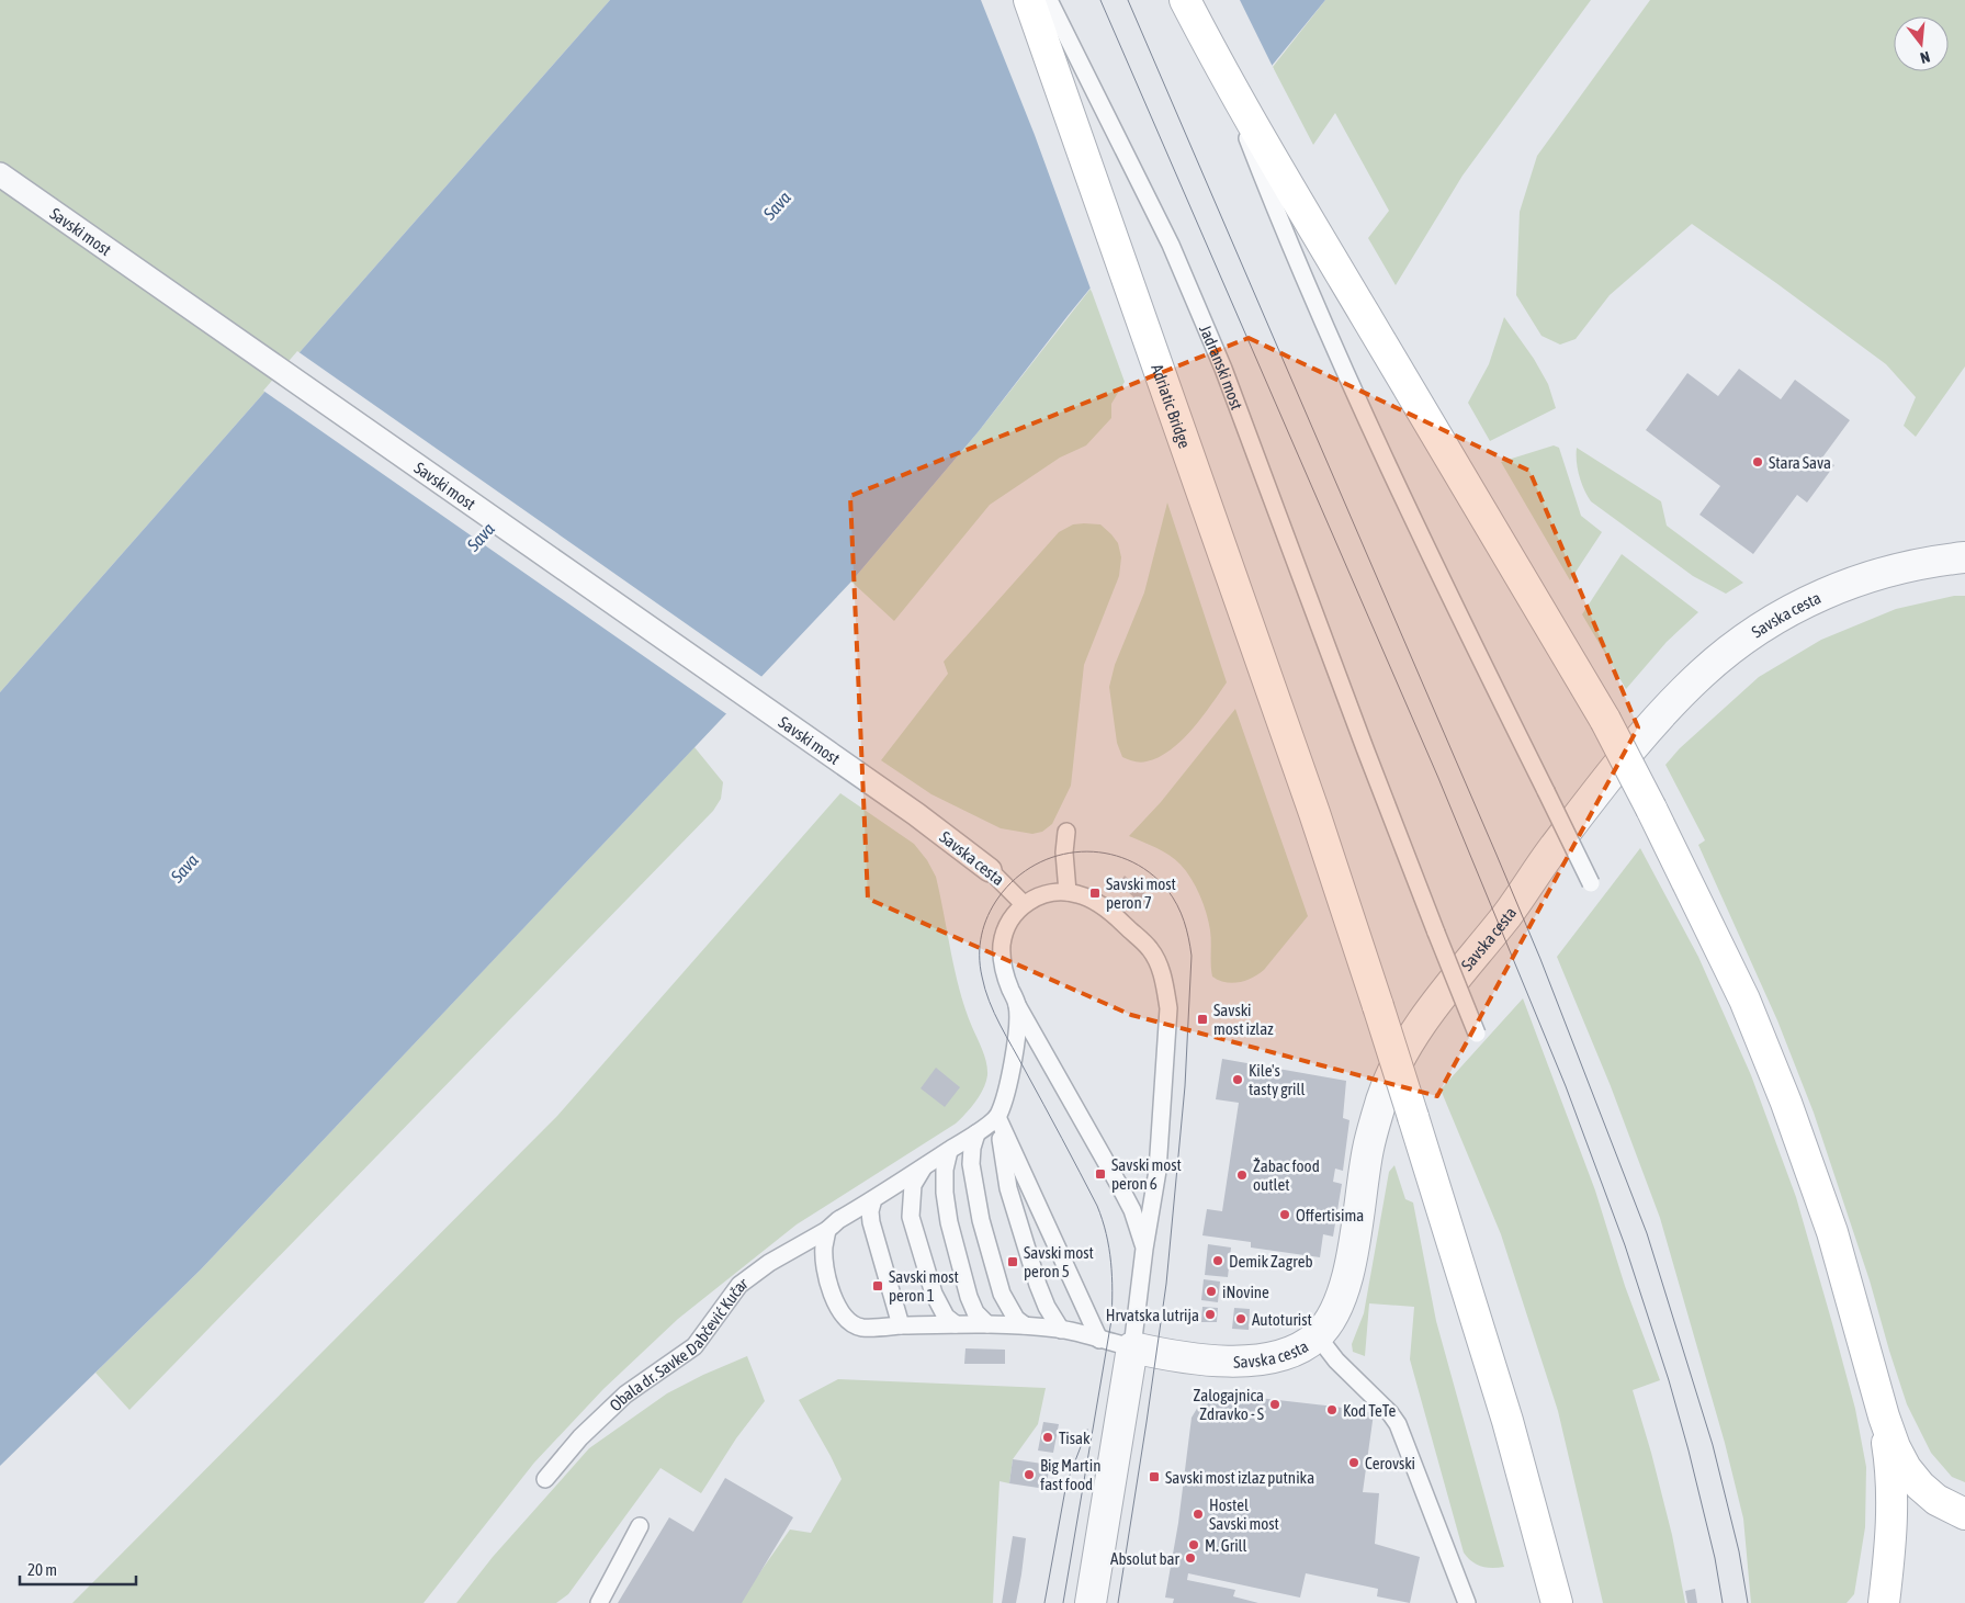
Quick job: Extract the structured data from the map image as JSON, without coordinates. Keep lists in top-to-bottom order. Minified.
{"streets":{"main road":["Adriatic Bridge"],"street":["Savski most","Savska cesta"],"lane":["Jadranski most","Obala dr. Savke Dabčević Kučar"]},"crossings":[["Savski most","Savska cesta"]],"water":["Sava"],"places":{"other":["Stara Sava","Kile's tasty grill","Žabac food outlet","Offertisima","Demik Zagreb","iNovine","Hrvatska lutrija","Autoturist","Zalogajnica Zdravko - S","Kod TeTe","Tisak","Cerovski","Big Martin fast food","Hostel Savski most","M. Grill","Absolut bar"],"transit":["Savski most peron 7","Savski most izlaz","Savski most peron 6","Savski most peron 5","Savski most peron 1","Savski most izlaz putnika"]},"scale_bar":"20 m","north":"bottom"}
